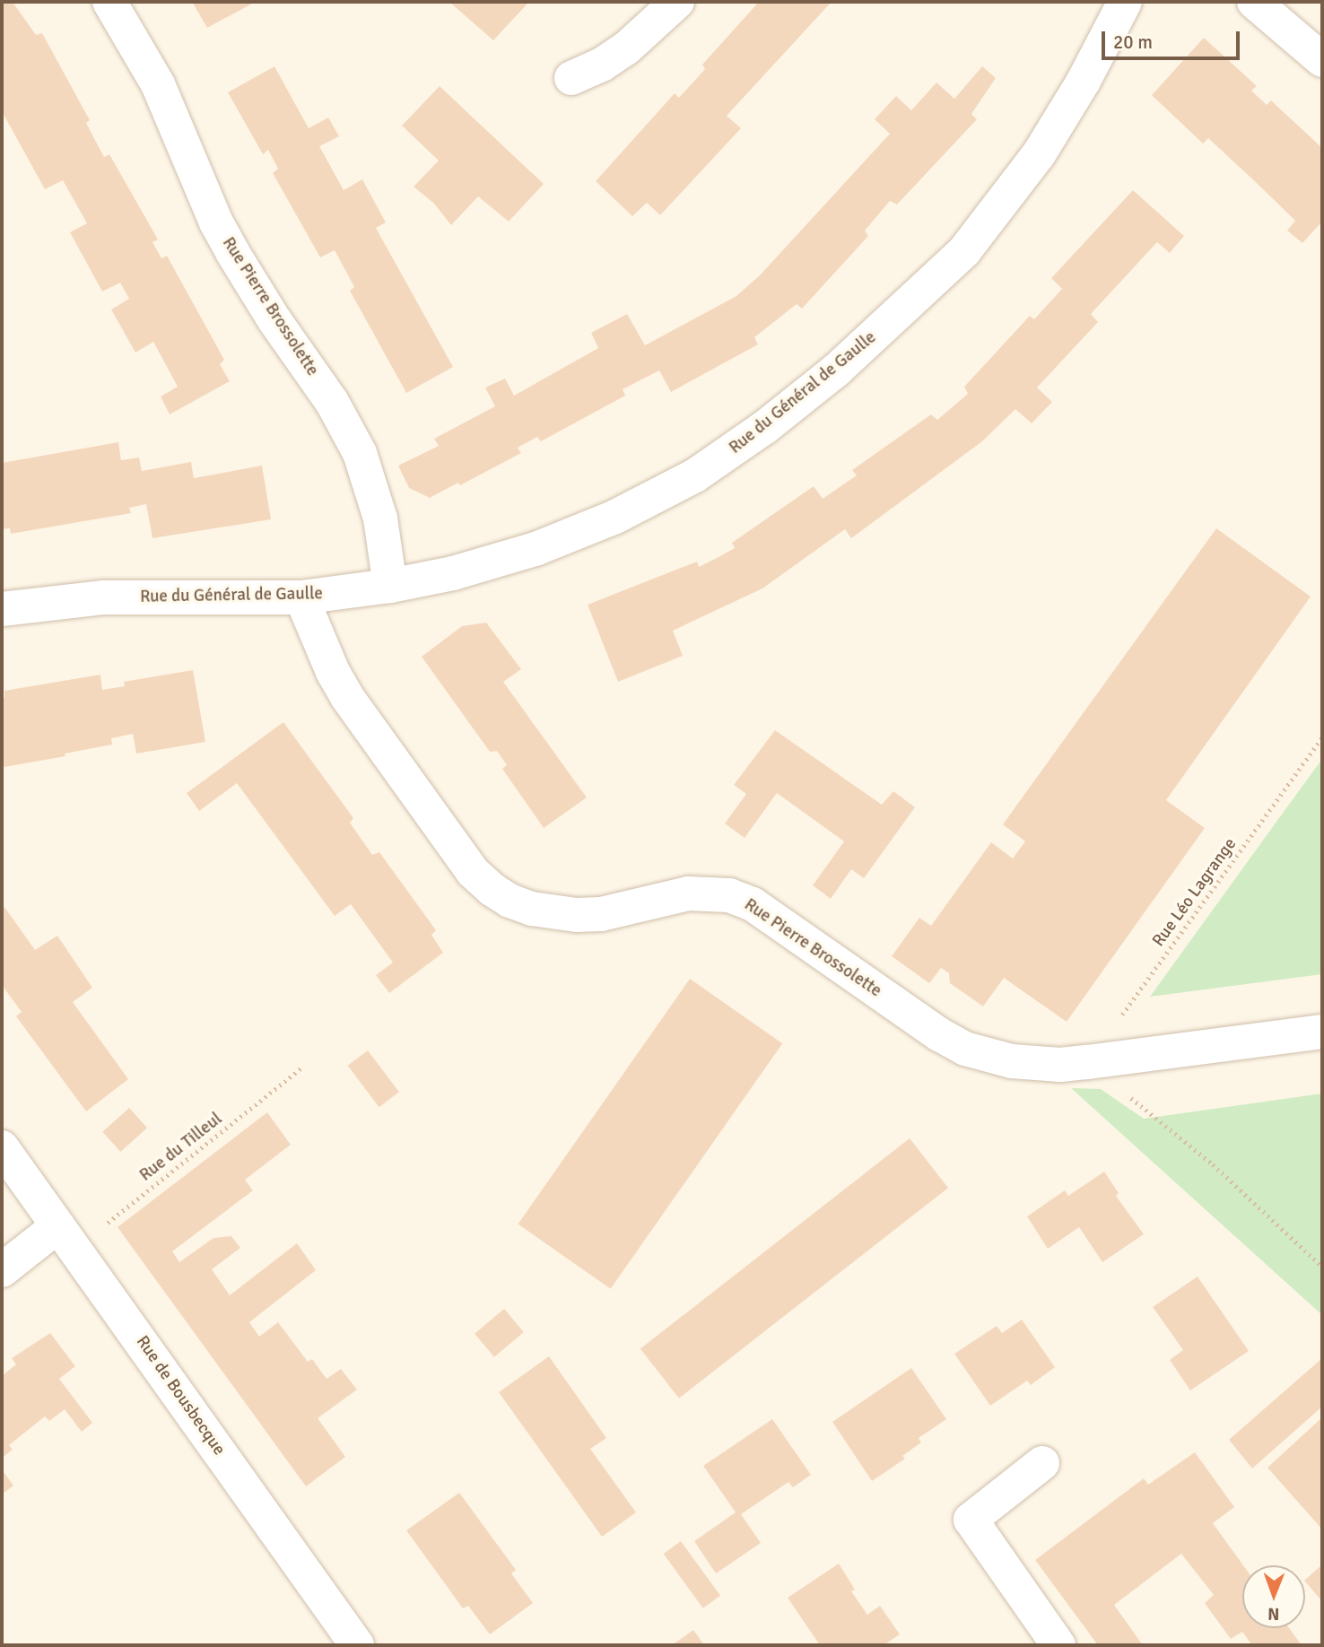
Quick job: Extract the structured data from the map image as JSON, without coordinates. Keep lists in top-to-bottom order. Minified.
{"streets":{"street":["Rue Pierre Brossolette","Rue du Général de Gaulle","Rue de Bousbecque"],"path":["Rue Léo Lagrange","Rue du Tilleul"]},"crossings":[["Rue Pierre Brossolette","Rue du Général de Gaulle"],["Rue Pierre Brossolette","Rue Léo Lagrange"],["Rue du Tilleul","Rue de Bousbecque"]],"scale_bar":"20 m","north":"bottom"}
